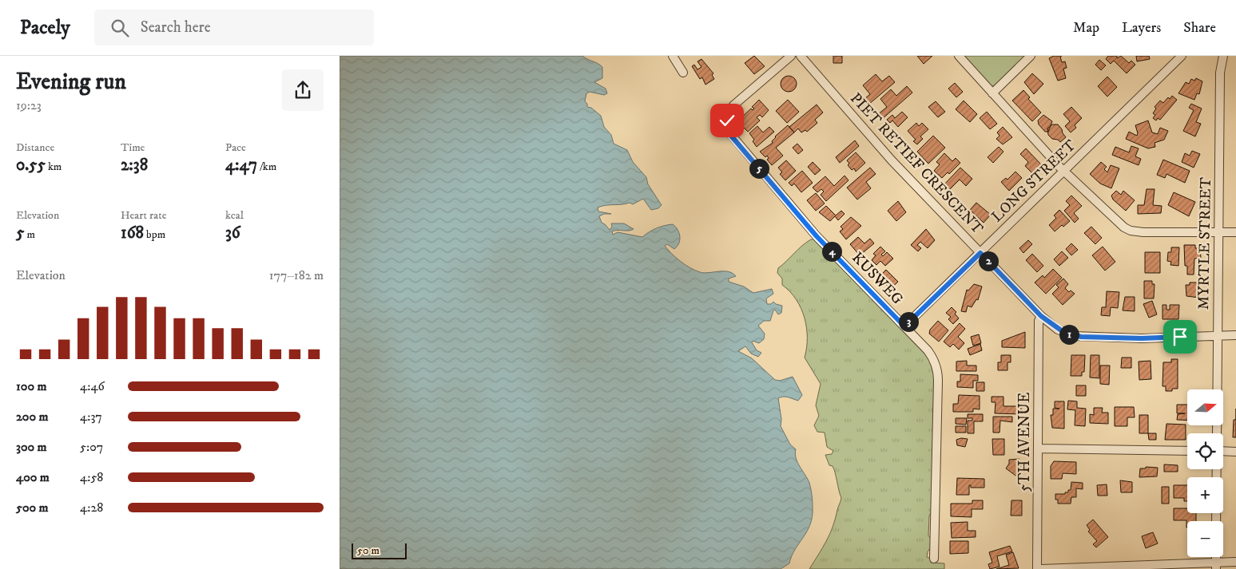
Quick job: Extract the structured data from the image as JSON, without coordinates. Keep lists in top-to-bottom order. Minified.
{"streets":{"street":["PIET RETIEF CRESCENT","LONG STREET","MYRTLE STREET","KUSWEG","5TH AVENUE"]},"crossings":[["PIET RETIEF CRESCENT","LONG STREET"],["PIET RETIEF CRESCENT","MYRTLE STREET"],["PIET RETIEF CRESCENT","5TH AVENUE"],["LONG STREET","KUSWEG"]],"scale_bar":"50 m","north":"right","page":{"header":"Pacely","search":"Search here","nav":["Map","Layers","Share"],"heading":["Evening run","19:23"],"stats":[["Distance","0.55 km"],["Time","2:38"],["Pace","4:47 /km"],["Elevation","5 m"],["Heart rate","168 bpm"],["kcal","36"]],"pins":["5","4","2","3","1"],"chart":["Elevation","177–182 m"],"list":[{"name":"100 m","note":"4:46"},{"name":"200 m","note":"4:37"},{"name":"300 m","note":"5:07"},{"name":"400 m","note":"4:58"},{"name":"500 m","note":"4:28"}],"map_buttons":["+","−"],"scale":"50 m"}}
